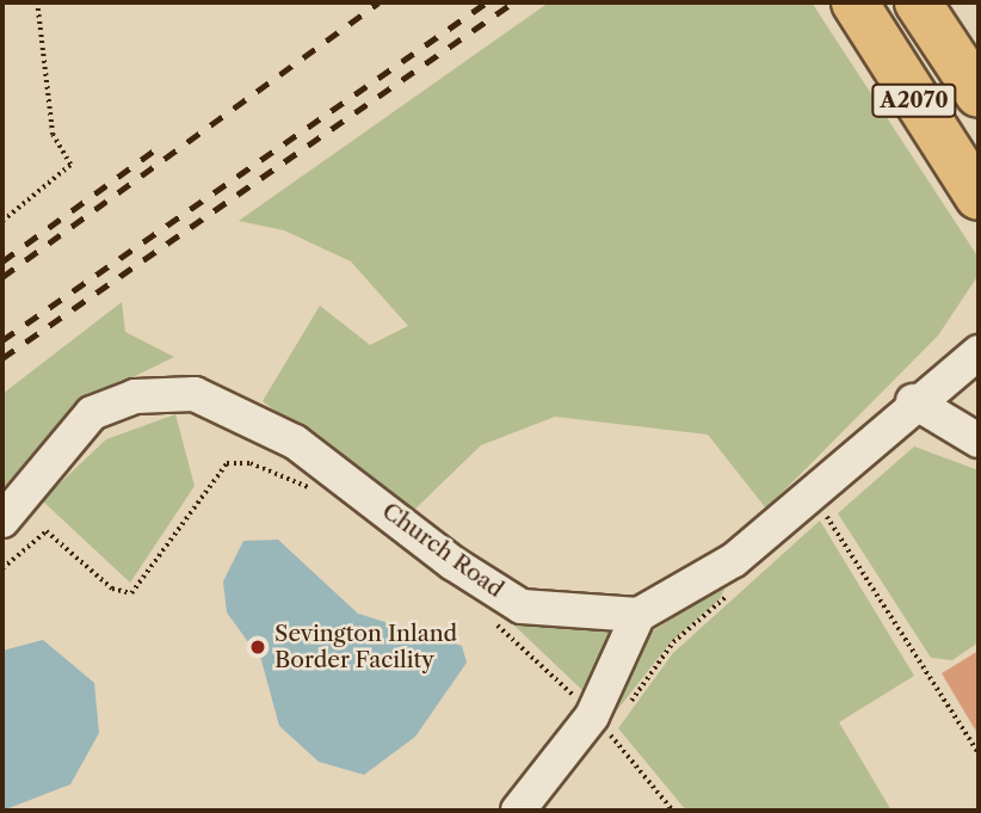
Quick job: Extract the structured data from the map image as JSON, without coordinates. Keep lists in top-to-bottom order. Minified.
{"streets":{"highway":["A2070"],"street":["Church Road"]},"places":["Sevington Inland Border Facility"]}
